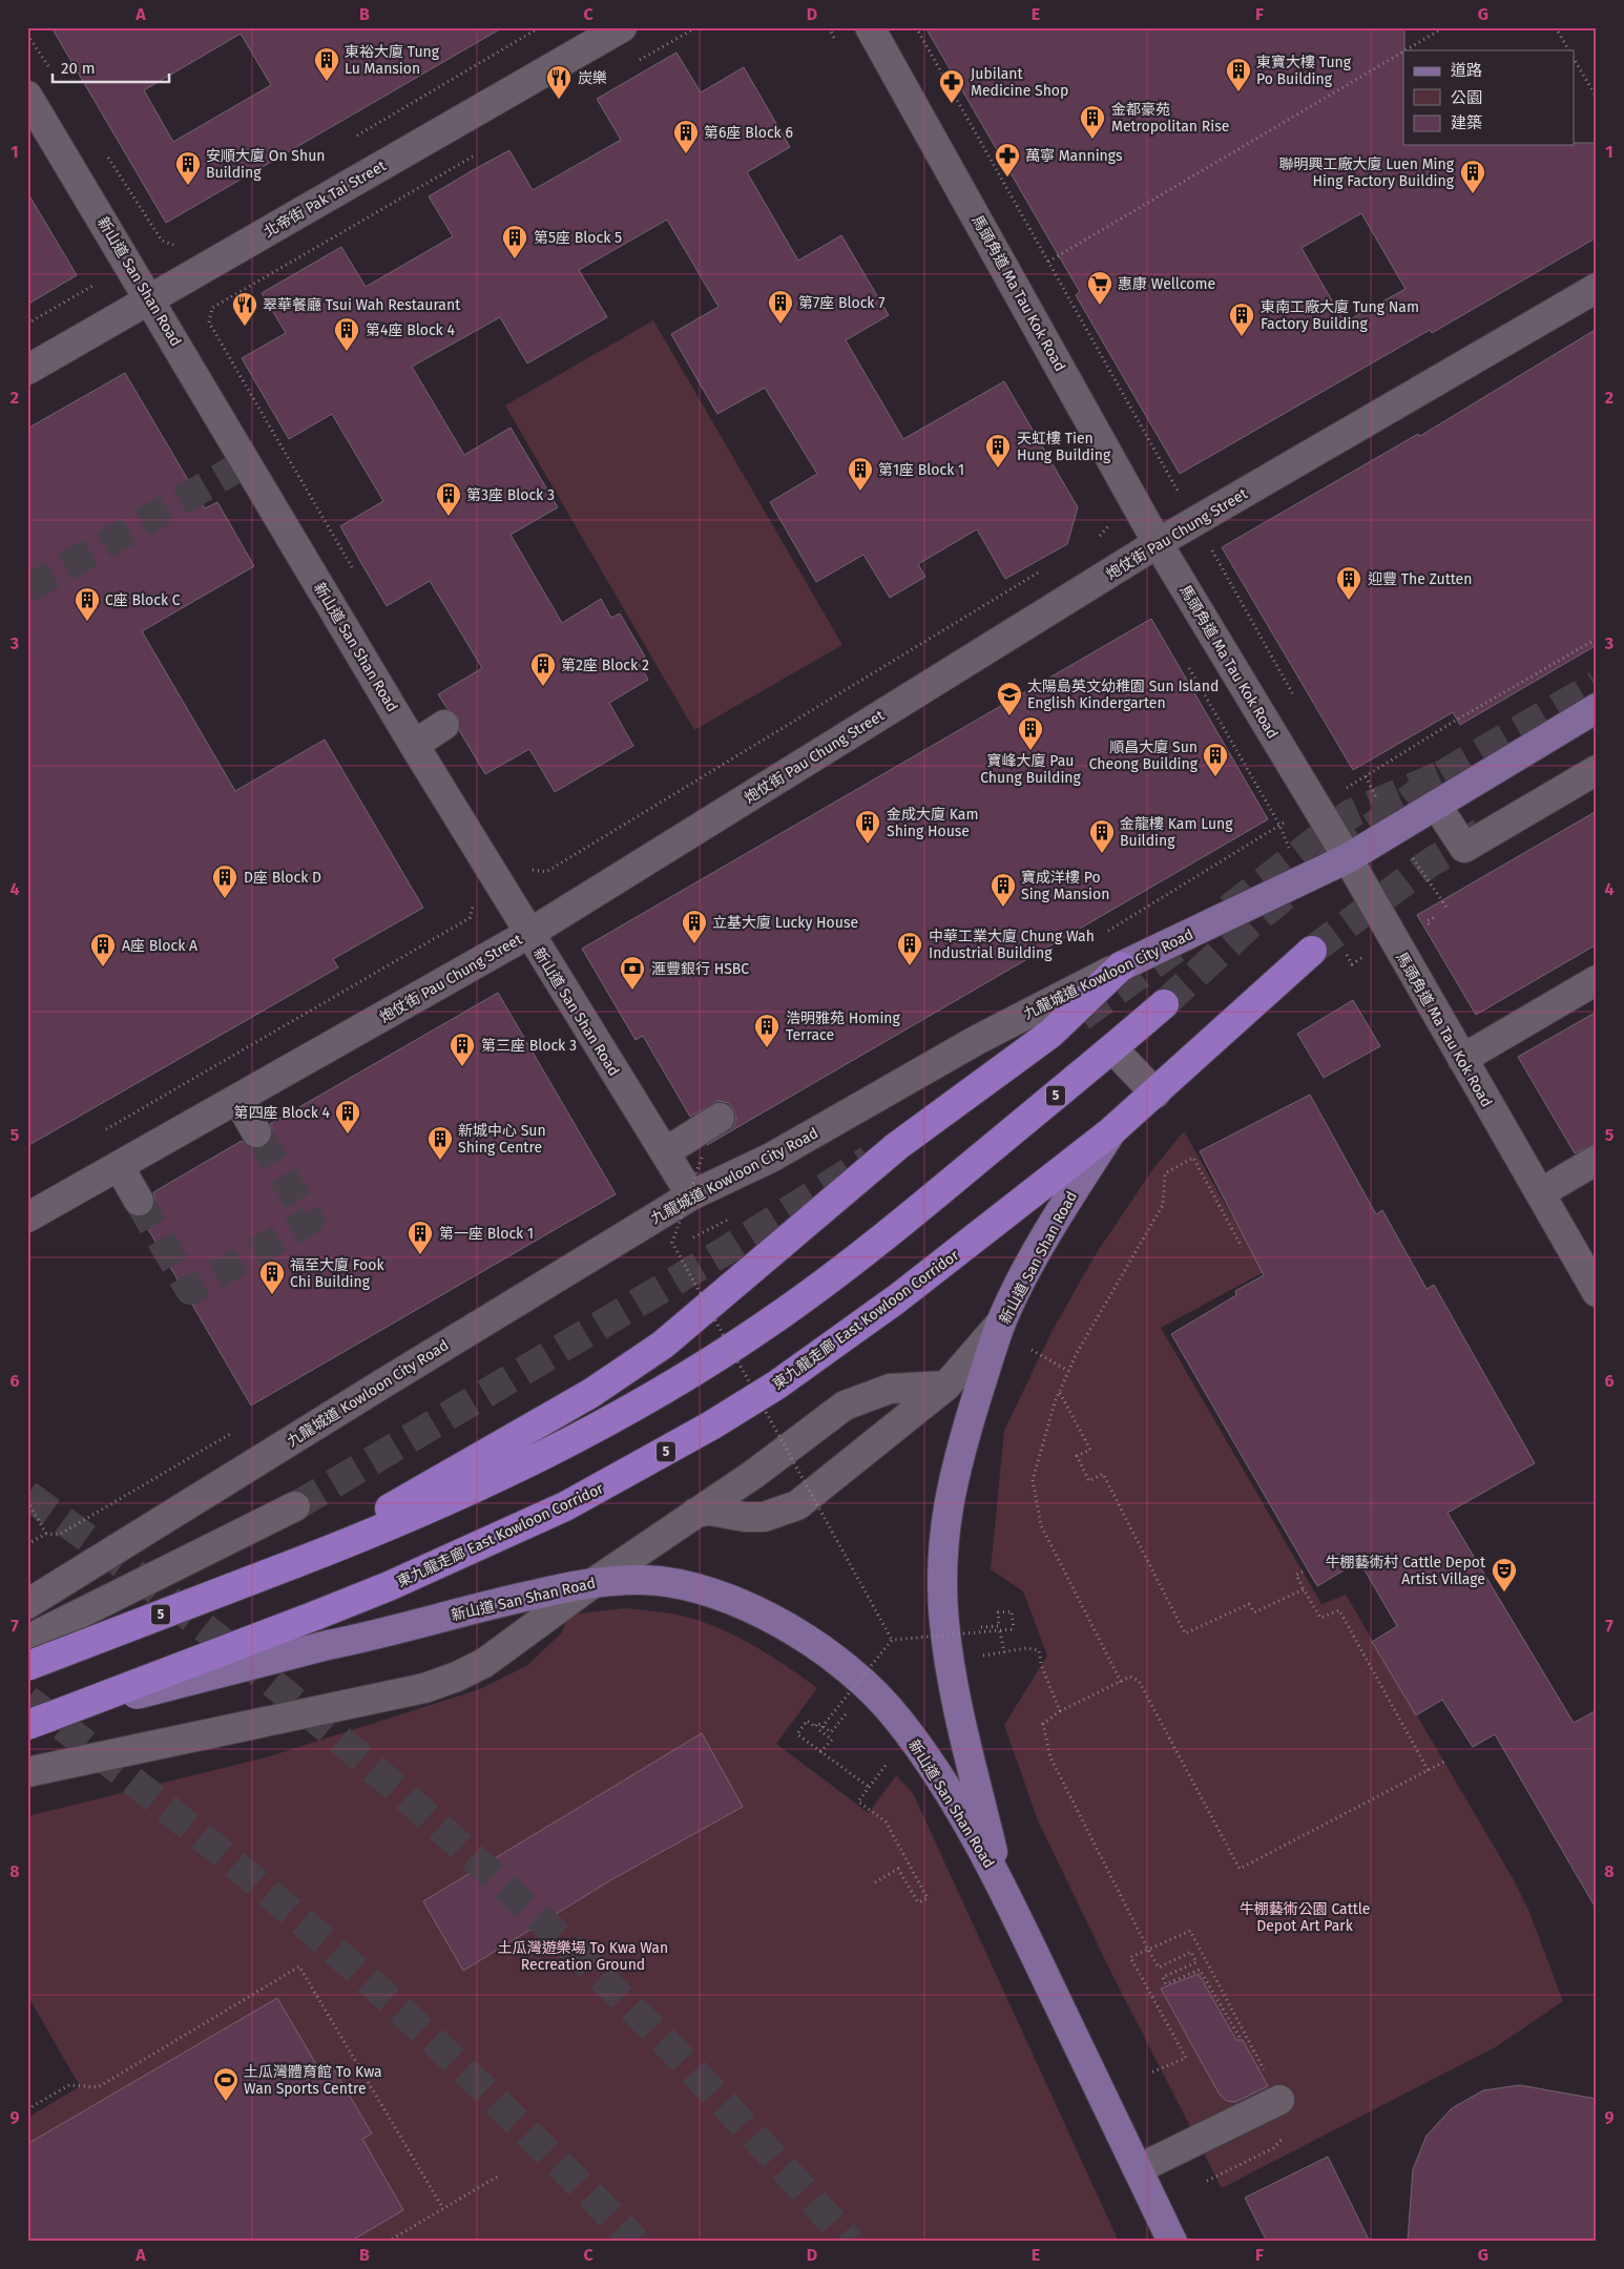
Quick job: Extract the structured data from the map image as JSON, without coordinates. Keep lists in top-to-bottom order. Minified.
{"streets":{"highway":["5","東九龍走廊 East Kowloon Corridor"],"main road":["新山道 San Shan Road","九龍城道 Kowloon City Road"],"street":["北帝街 Pak Tai Street","馬頭角道 Ma Tau Kok Road","炮仗街 Pau Chung Street"]},"crossings":[["北帝街 Pak Tai Street","新山道 San Shan Road"],["新山道 San Shan Road","炮仗街 Pau Chung Street"],["新山道 San Shan Road","九龍城道 Kowloon City Road"],["新山道 San Shan Road","東九龍走廊 East Kowloon Corridor"],["馬頭角道 Ma Tau Kok Road","炮仗街 Pau Chung Street"],["馬頭角道 Ma Tau Kok Road","九龍城道 Kowloon City Road"]],"parks":["牛棚藝術公園 Cattle Depot Art Park","土瓜灣遊樂場 To Kwa Wan Recreation Ground"],"places":{"building":["東裕大廈 Tung Lu Mansion","東寶大樓 Tung Po Building","金都豪苑 Metropolitan Rise","第6座 Block 6","安順大廈 On Shun Building","聯明興工廠大廈 Luen Ming Hing Factory Building","第5座 Block 5","第7座 Block 7","東南工廠大廈 Tung Nam Factory Building","第4座 Block 4","天虹樓 Tien Hung Building","第1座 Block 1","第3座 Block 3","迎豐 The Zutten","C座 Block C","第2座 Block 2","寶峰大廈 Pau Chung Building","順昌大廈 Sun Cheong Building","金成大廈 Kam Shing House","金龍樓 Kam Lung Building","D座 Block D","寶成洋樓 Po Sing Mansion","立基大廈 Lucky House","中華工業大廈 Chung Wah Industrial Building","A座 Block A","浩明雅苑 Homing Terrace","第三座 Block 3","第四座 Block 4","新城中心 Sun Shing Centre","第一座 Block 1","福至大廈 Fook Chi Building"],"restaurant":["炭樂","翠華餐廳 Tsui Wah Restaurant"],"pharmacy":["Jubilant Medicine Shop","萬寧 Mannings"],"supermarket":["惠康 Wellcome"],"school or university":["太陽島英文幼稚園 Sun Island English Kindergarten"],"bank":["滙豐銀行 HSBC"],"theatre":["牛棚藝術村 Cattle Depot Artist Village"],"sports":["土瓜灣體育館 To Kwa Wan Sports Centre"]},"legend":["道路","公園","建築"],"scale_bar":"20 m","grid":{"columns":["A","B","C","D","E","F","G"],"rows":["1","2","3","4","5","6","7","8","9"]}}
